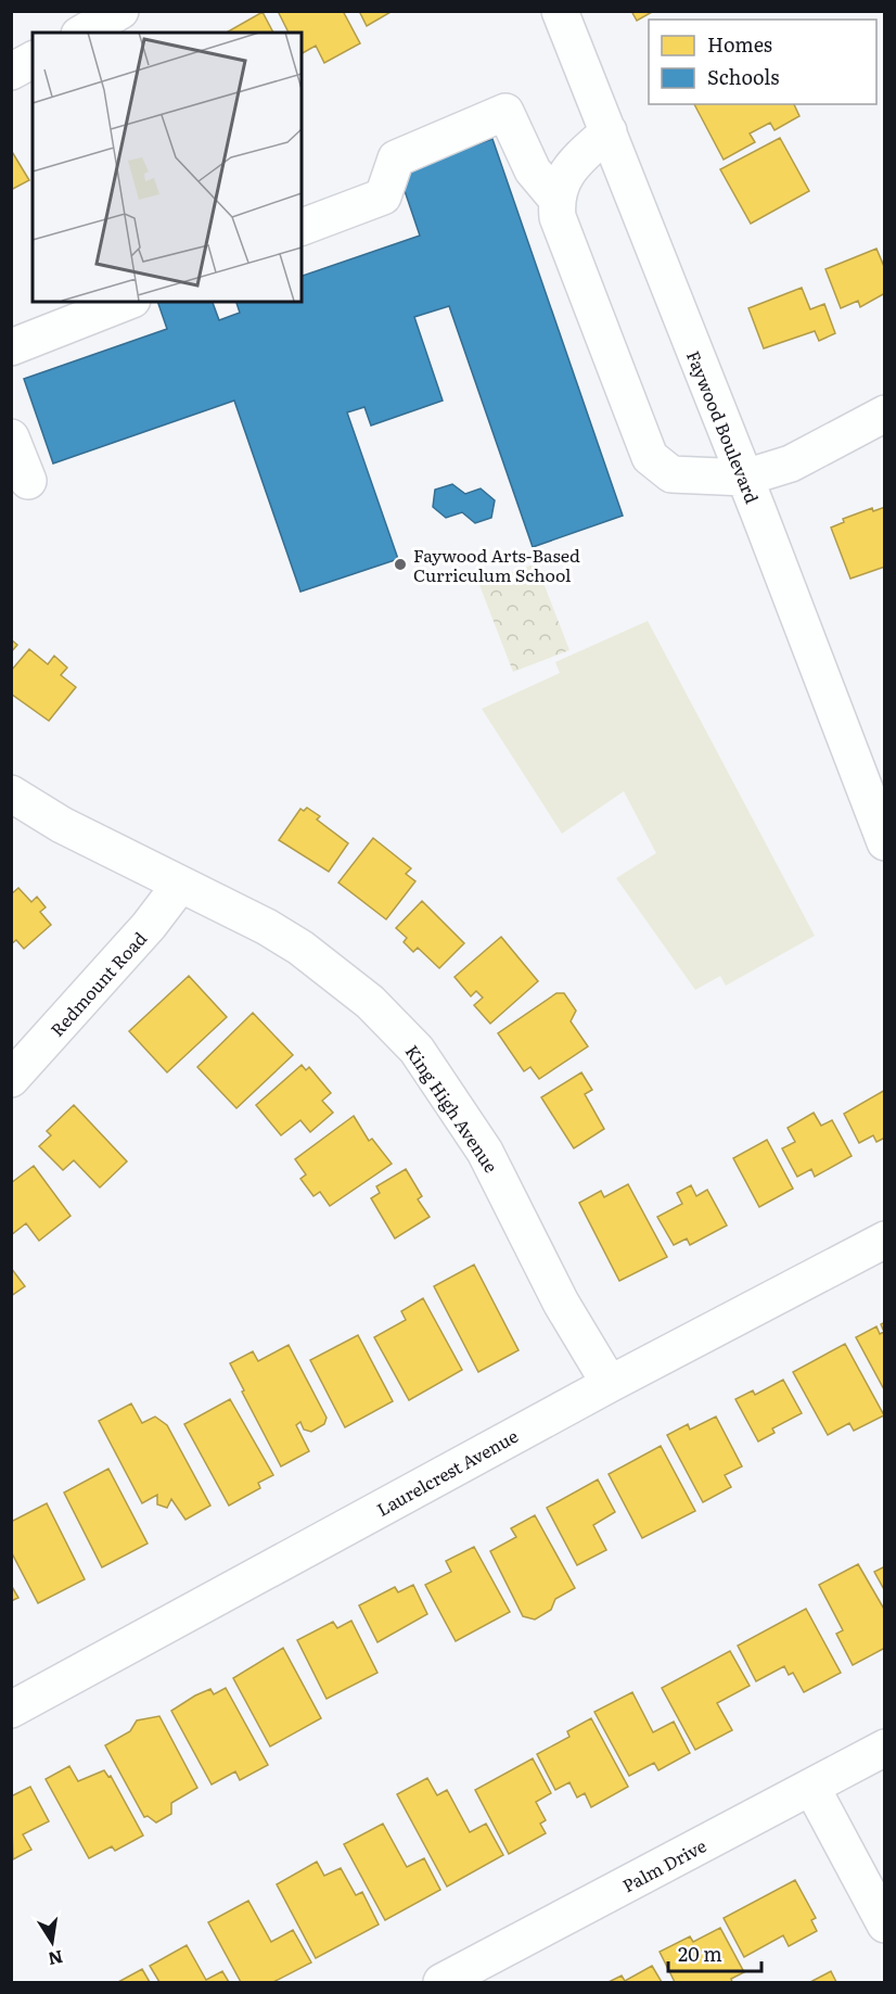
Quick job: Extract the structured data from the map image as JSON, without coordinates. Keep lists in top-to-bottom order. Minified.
{"streets":{"street":["Faywood Boulevard","Redmount Road","King High Avenue","Laurelcrest Avenue","Palm Drive"]},"crossings":[["Redmount Road","King High Avenue"],["King High Avenue","Laurelcrest Avenue"]],"places":["Faywood Arts-Based Curriculum School"],"legend":["Homes","Schools"],"scale_bar":"20 m","north":"bottom"}
